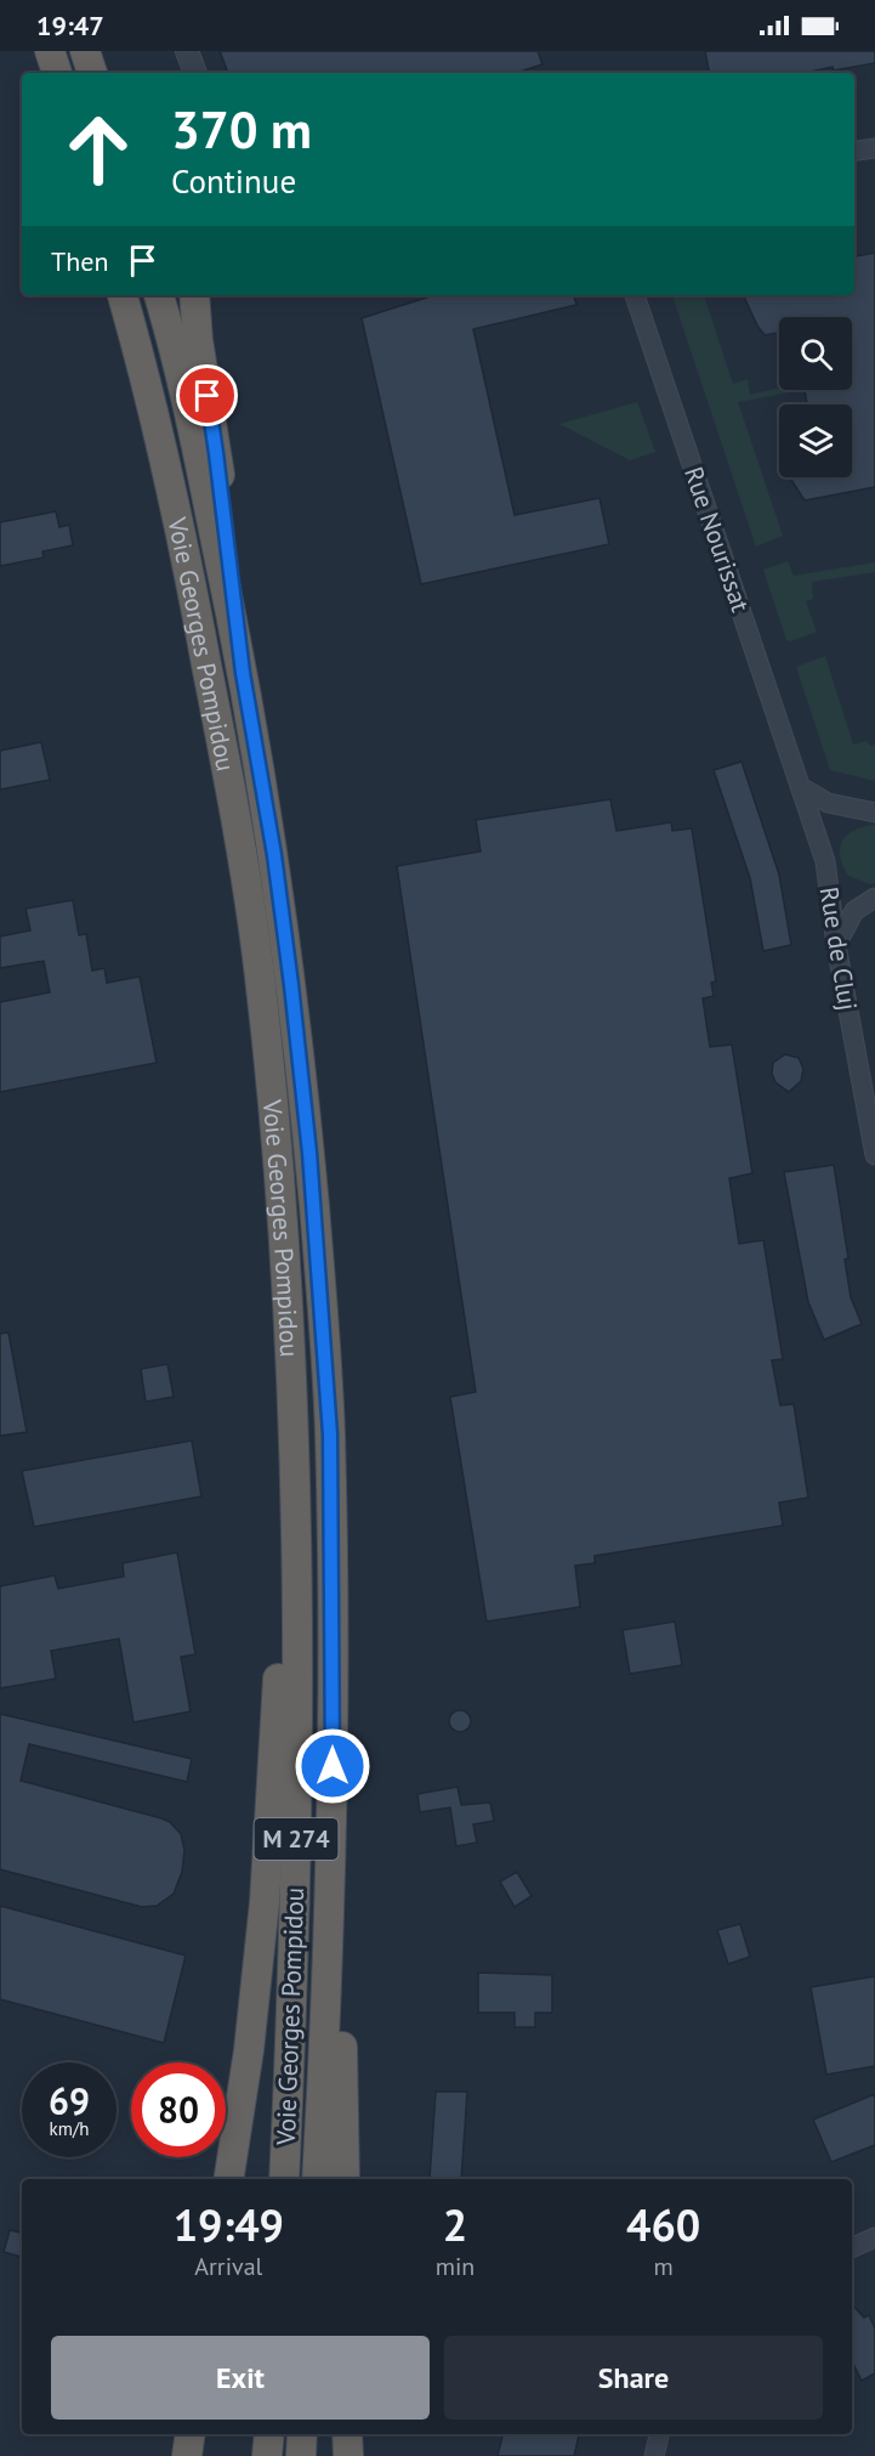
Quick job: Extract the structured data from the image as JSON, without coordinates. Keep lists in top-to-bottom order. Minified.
{"streets":{"highway":["Voie Georges Pompidou","M 274"],"street":["Rue Nourissat","Rue de Cluj"]},"crossings":[["Rue Nourissat","Rue de Cluj"]],"page":{"status":"19:47","turn":["370 m","Continue"],"then":"Then","speed":"69 km/h","limit":"80","eta":["19:49","Arrival","2","min","460","m"],"buttons":["Exit","Share"]}}
